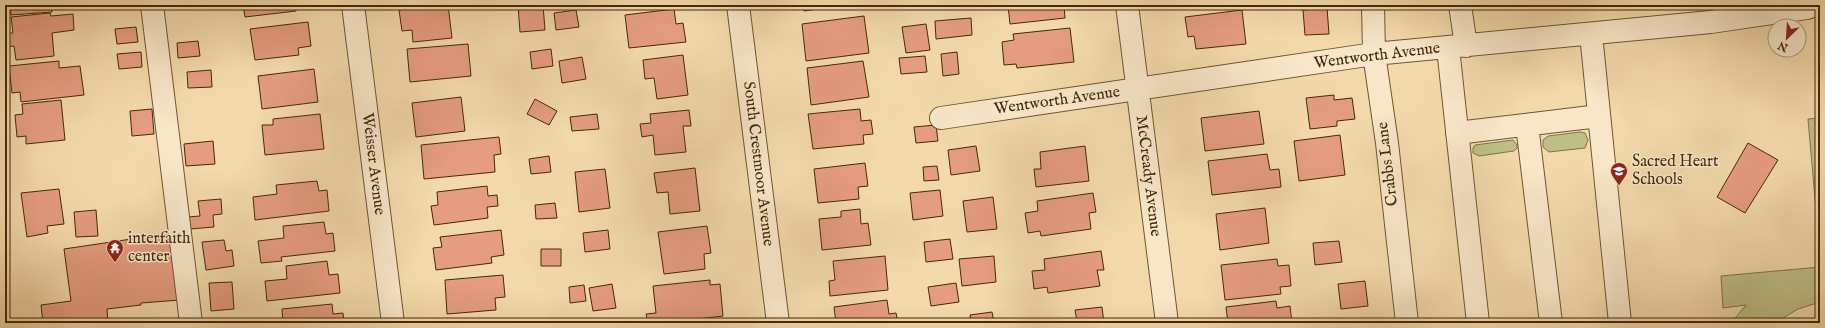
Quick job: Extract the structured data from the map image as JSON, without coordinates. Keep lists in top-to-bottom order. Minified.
{"streets":{"street":["Wentworth Avenue","Weisser Avenue","South Crestmoor Avenue","Crabbs Lane","McCready Avenue"]},"crossings":[["Wentworth Avenue","Crabbs Lane"],["Wentworth Avenue","McCready Avenue"]],"places":{"school or university":["Sacred Heart Schools"],"temple":["interfaith center"]},"north":"bottom left"}
